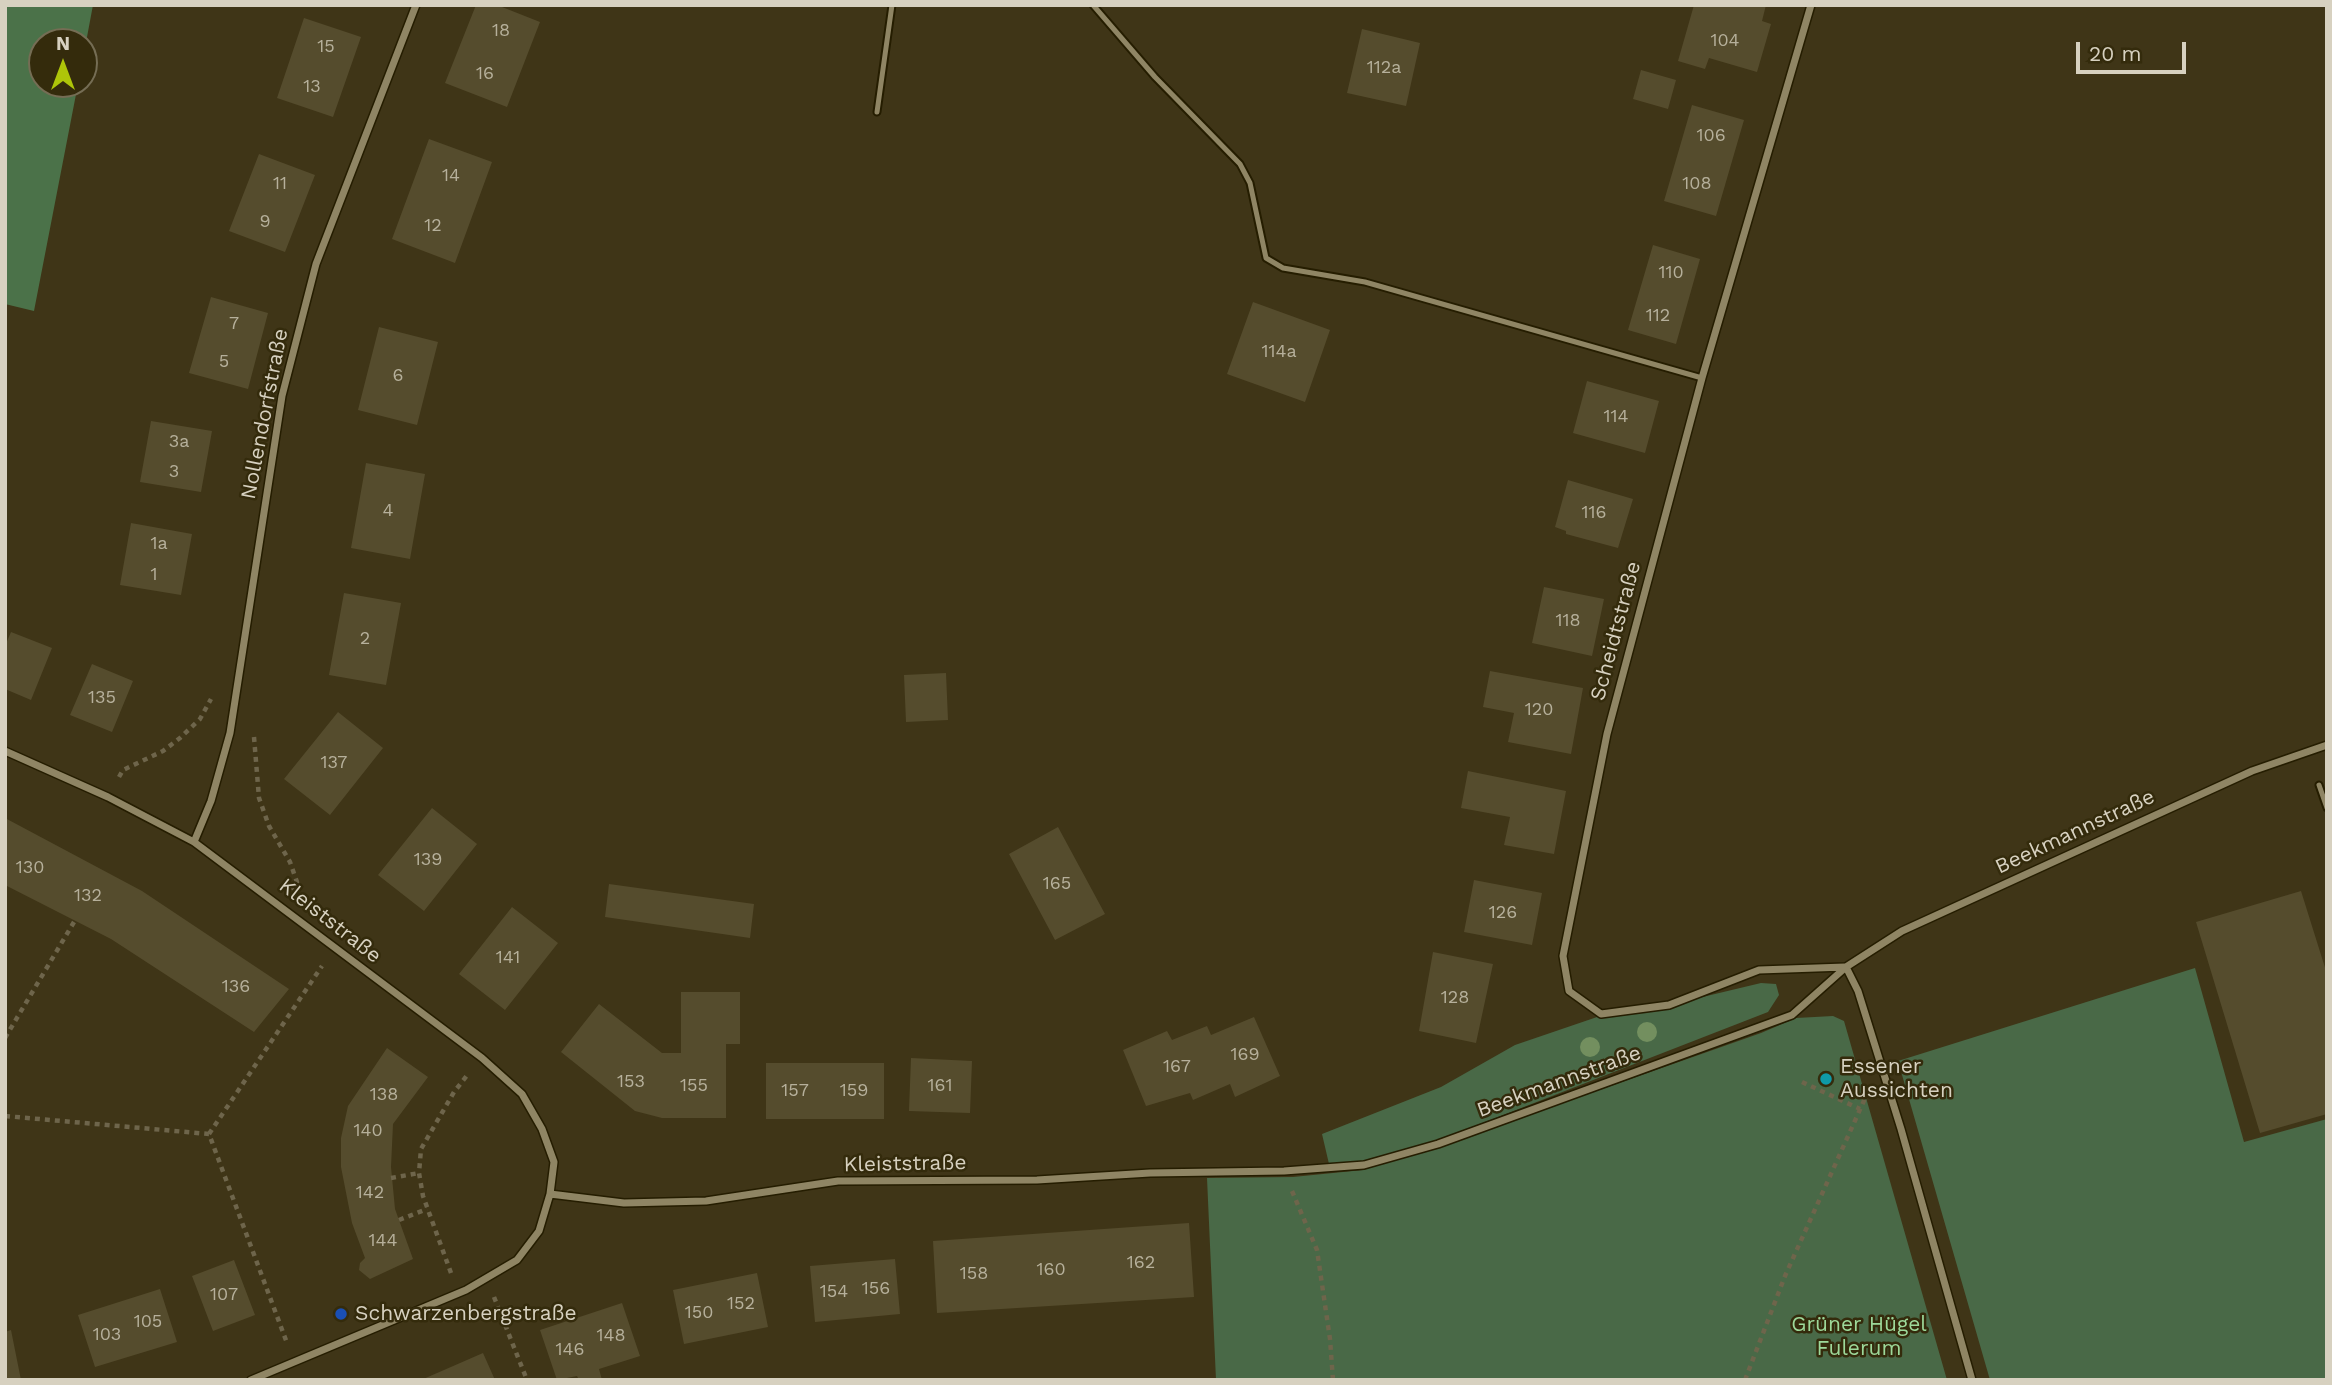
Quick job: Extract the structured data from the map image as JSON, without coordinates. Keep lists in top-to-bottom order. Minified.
{"streets":{"street":["Nollendorfstraße","Scheidtstraße","Beekmannstraße","Kleiststraße"]},"crossings":[["Nollendorfstraße","Kleiststraße"],["Scheidtstraße","Beekmannstraße"],["Beekmannstraße","Kleiststraße"]],"parks":["Grüner Hügel Fulerum"],"places":["Essener Aussichten","Schwarzenbergstraße"],"house_numbers":["18","104","15","112a","16","13","106","14","11","108","9","12","110","112","7","114a","5","6","114","3a","3","4","116","1a","1","118","2","135","120","137","139","130","165","132","126","141","136","128","169","167","153","155","161","157","159","138","140","142","144","162","160","158","156","154","107","152","150","105","103","148","146"],"scale_bar":"20 m","north":"top"}
